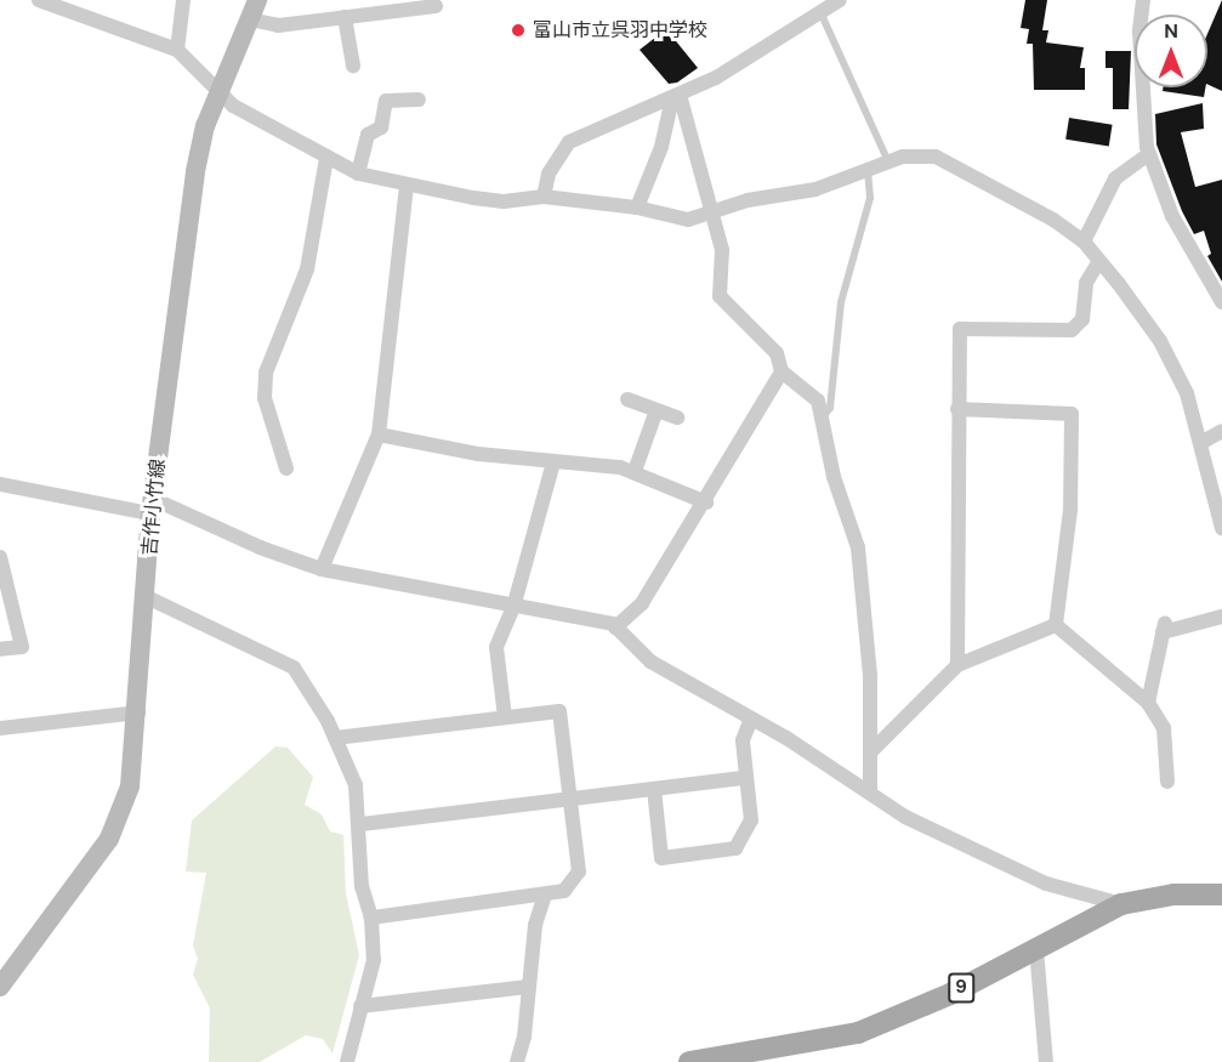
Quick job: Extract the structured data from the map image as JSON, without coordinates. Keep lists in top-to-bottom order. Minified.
{"streets":{"main road":["吉作小竹線","9"]},"places":["富山市立呉羽中学校"],"north":"top"}
